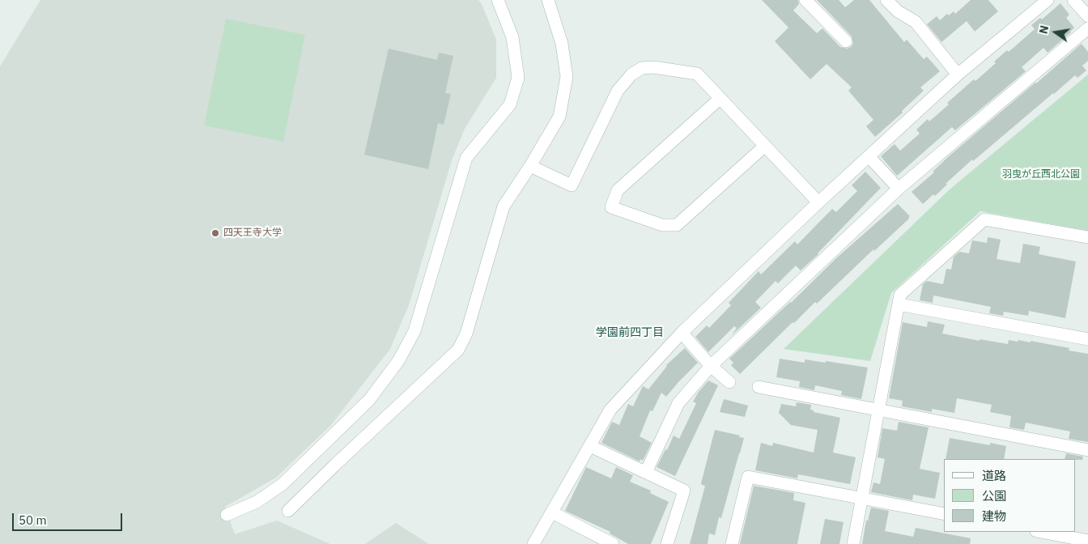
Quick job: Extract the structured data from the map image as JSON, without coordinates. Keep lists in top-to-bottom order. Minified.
{"districts":["学園前四丁目"],"parks":["羽曳が丘西北公園"],"places":["四天王寺大学"],"legend":["道路","公園","建物"],"scale_bar":"50 m","north":"left"}
